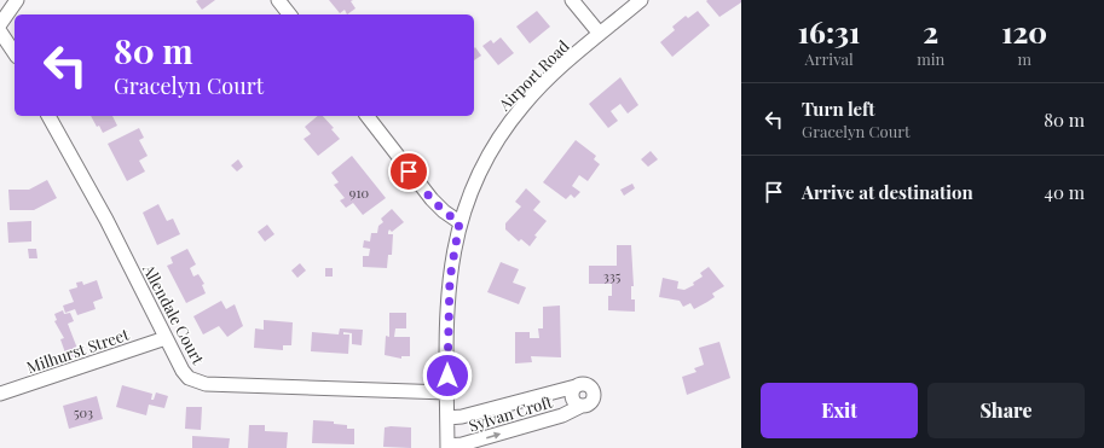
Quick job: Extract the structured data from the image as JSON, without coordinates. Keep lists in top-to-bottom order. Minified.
{"streets":{"street":["Airport Road","Allendale Court","Milhurst Street","Sylvan Croft"]},"crossings":[["Airport Road","Allendale Court"],["Airport Road","Sylvan Croft"],["Allendale Court","Milhurst Street"]],"house_numbers":["910","335","503"],"page":{"eta":["16:31","Arrival","2","min","120","m"],"turn":["80 m","Gracelyn Court"],"list":[{"name":"Turn left","note":"Gracelyn Court","value":"80 m"},{"name":"Arrive at destination","value":"40 m"}],"buttons":["Exit","Share"]}}
